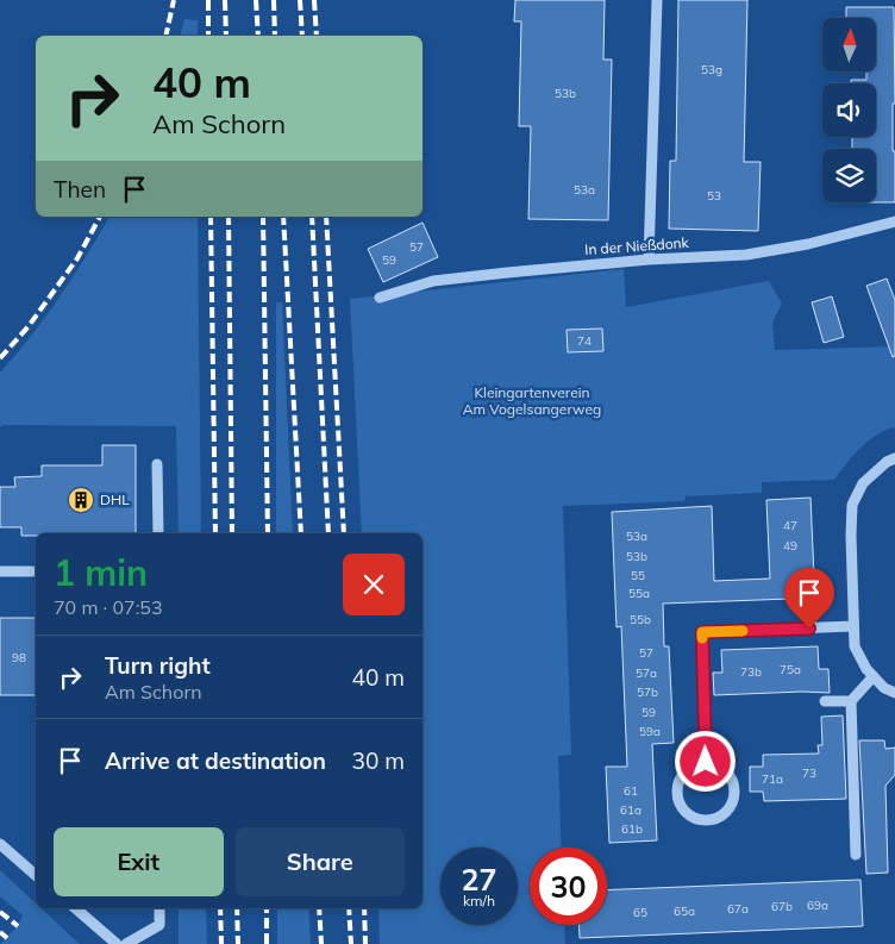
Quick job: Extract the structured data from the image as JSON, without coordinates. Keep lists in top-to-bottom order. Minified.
{"streets":{"street":["In der Nießdonk"]},"parks":["Kleingartenverein Am Vogelsangerweg"],"places":{"building":["DHL"]},"house_numbers":["53g","53b","53a","53","57","59","74","47","53a","49","53b","55","55a","55b","57","98","75a","73b","57a","57b","59","59a","73","71a","61","61a","61b","69a","67b","67a","65a","65"],"north":"top","page":{"turn":["40 m","Am Schorn"],"then":"Then","heading":["1 min","70 m · 07:53"],"list":[{"name":"Turn right","note":"Am Schorn","value":"40 m"},{"name":"Arrive at destination","value":"30 m"}],"buttons":["Exit","Share"],"speed":"27 km/h","limit":"30"}}
